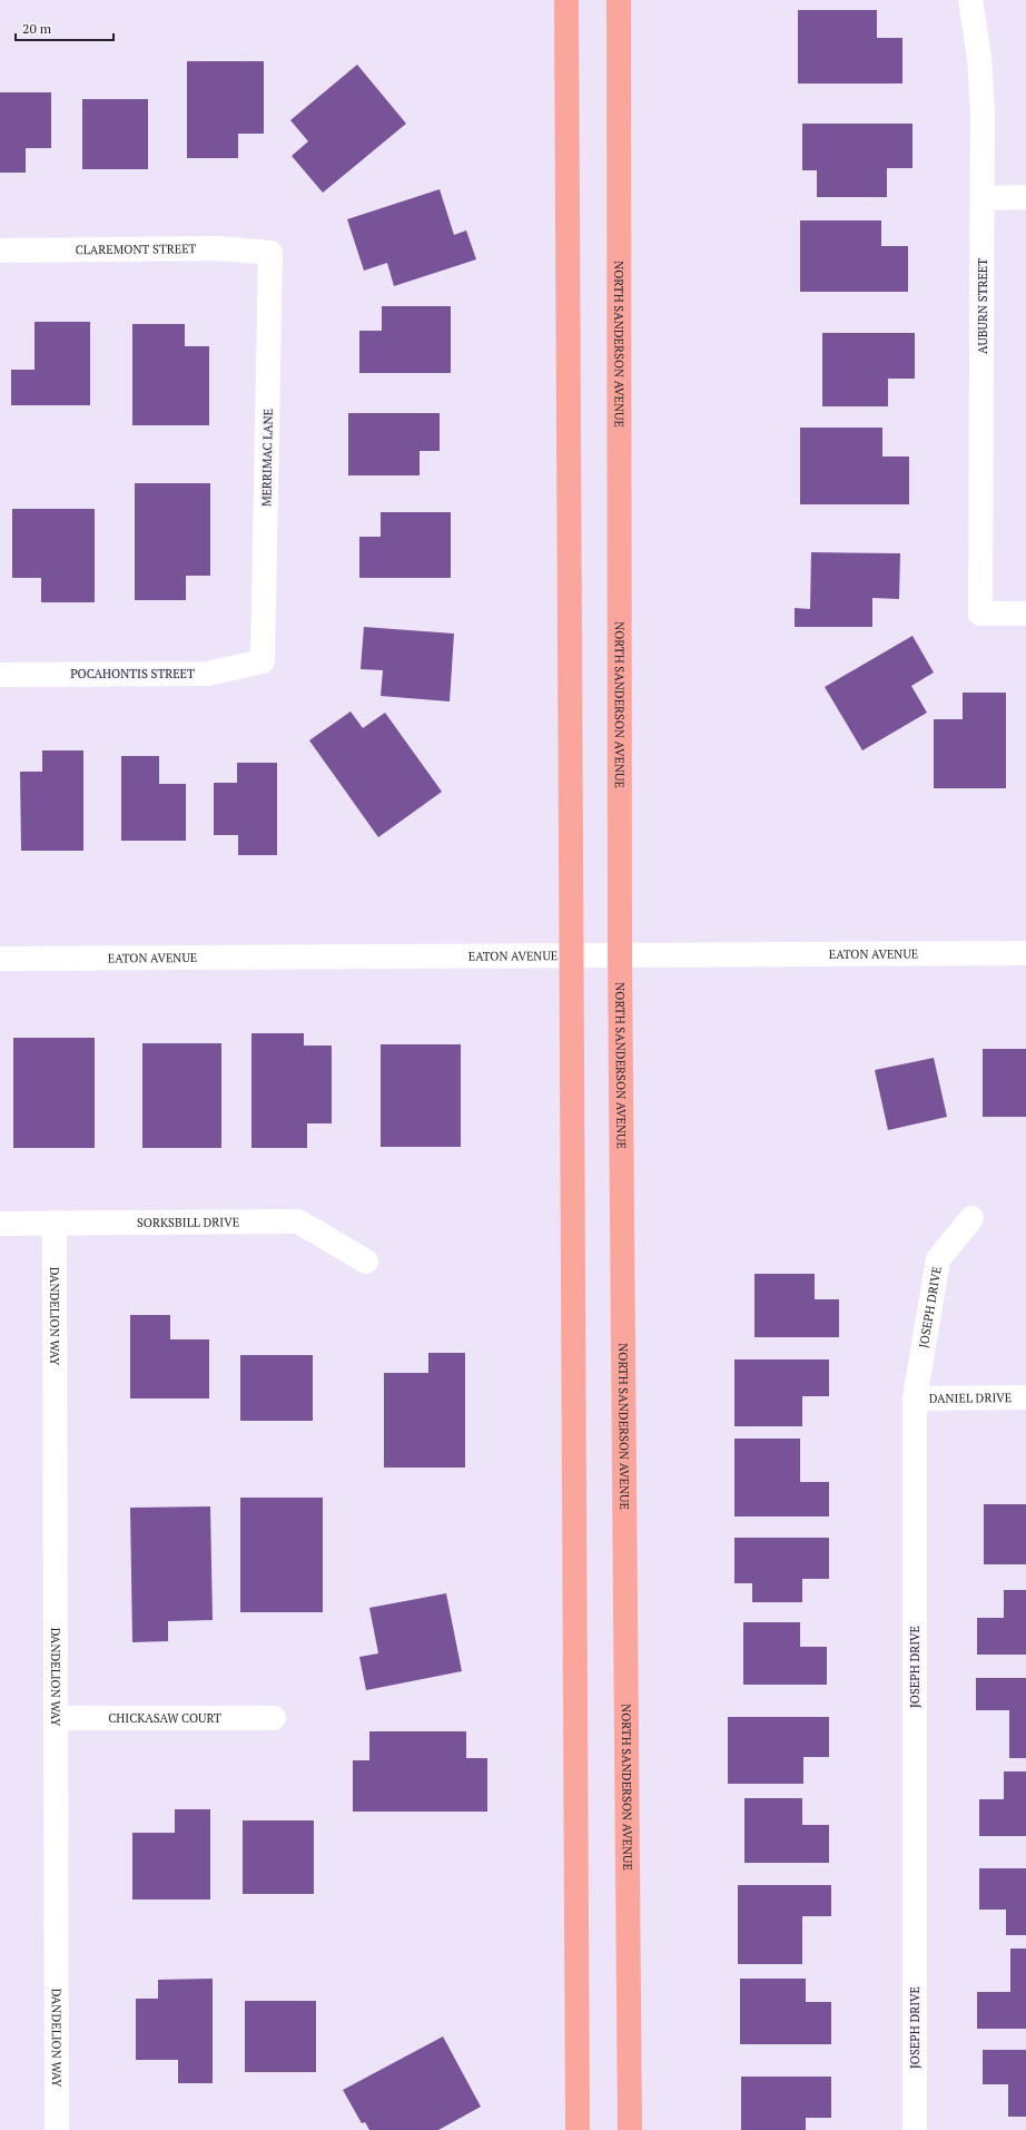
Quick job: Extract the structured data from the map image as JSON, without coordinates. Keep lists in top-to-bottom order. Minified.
{"streets":{"highway":["NORTH SANDERSON AVENUE"],"street":["CLAREMONT STREET","AUBURN STREET","MERRIMAC LANE","POCAHONTIS STREET","EATON AVENUE","SORKSBILL DRIVE","JOSEPH DRIVE","DANDELION WAY","DANIEL DRIVE","CHICKASAW COURT"]},"crossings":[["CLAREMONT STREET","MERRIMAC LANE"],["NORTH SANDERSON AVENUE","EATON AVENUE"],["MERRIMAC LANE","POCAHONTIS STREET"],["SORKSBILL DRIVE","DANDELION WAY"],["JOSEPH DRIVE","DANIEL DRIVE"],["DANDELION WAY","CHICKASAW COURT"]],"scale_bar":"20 m"}
